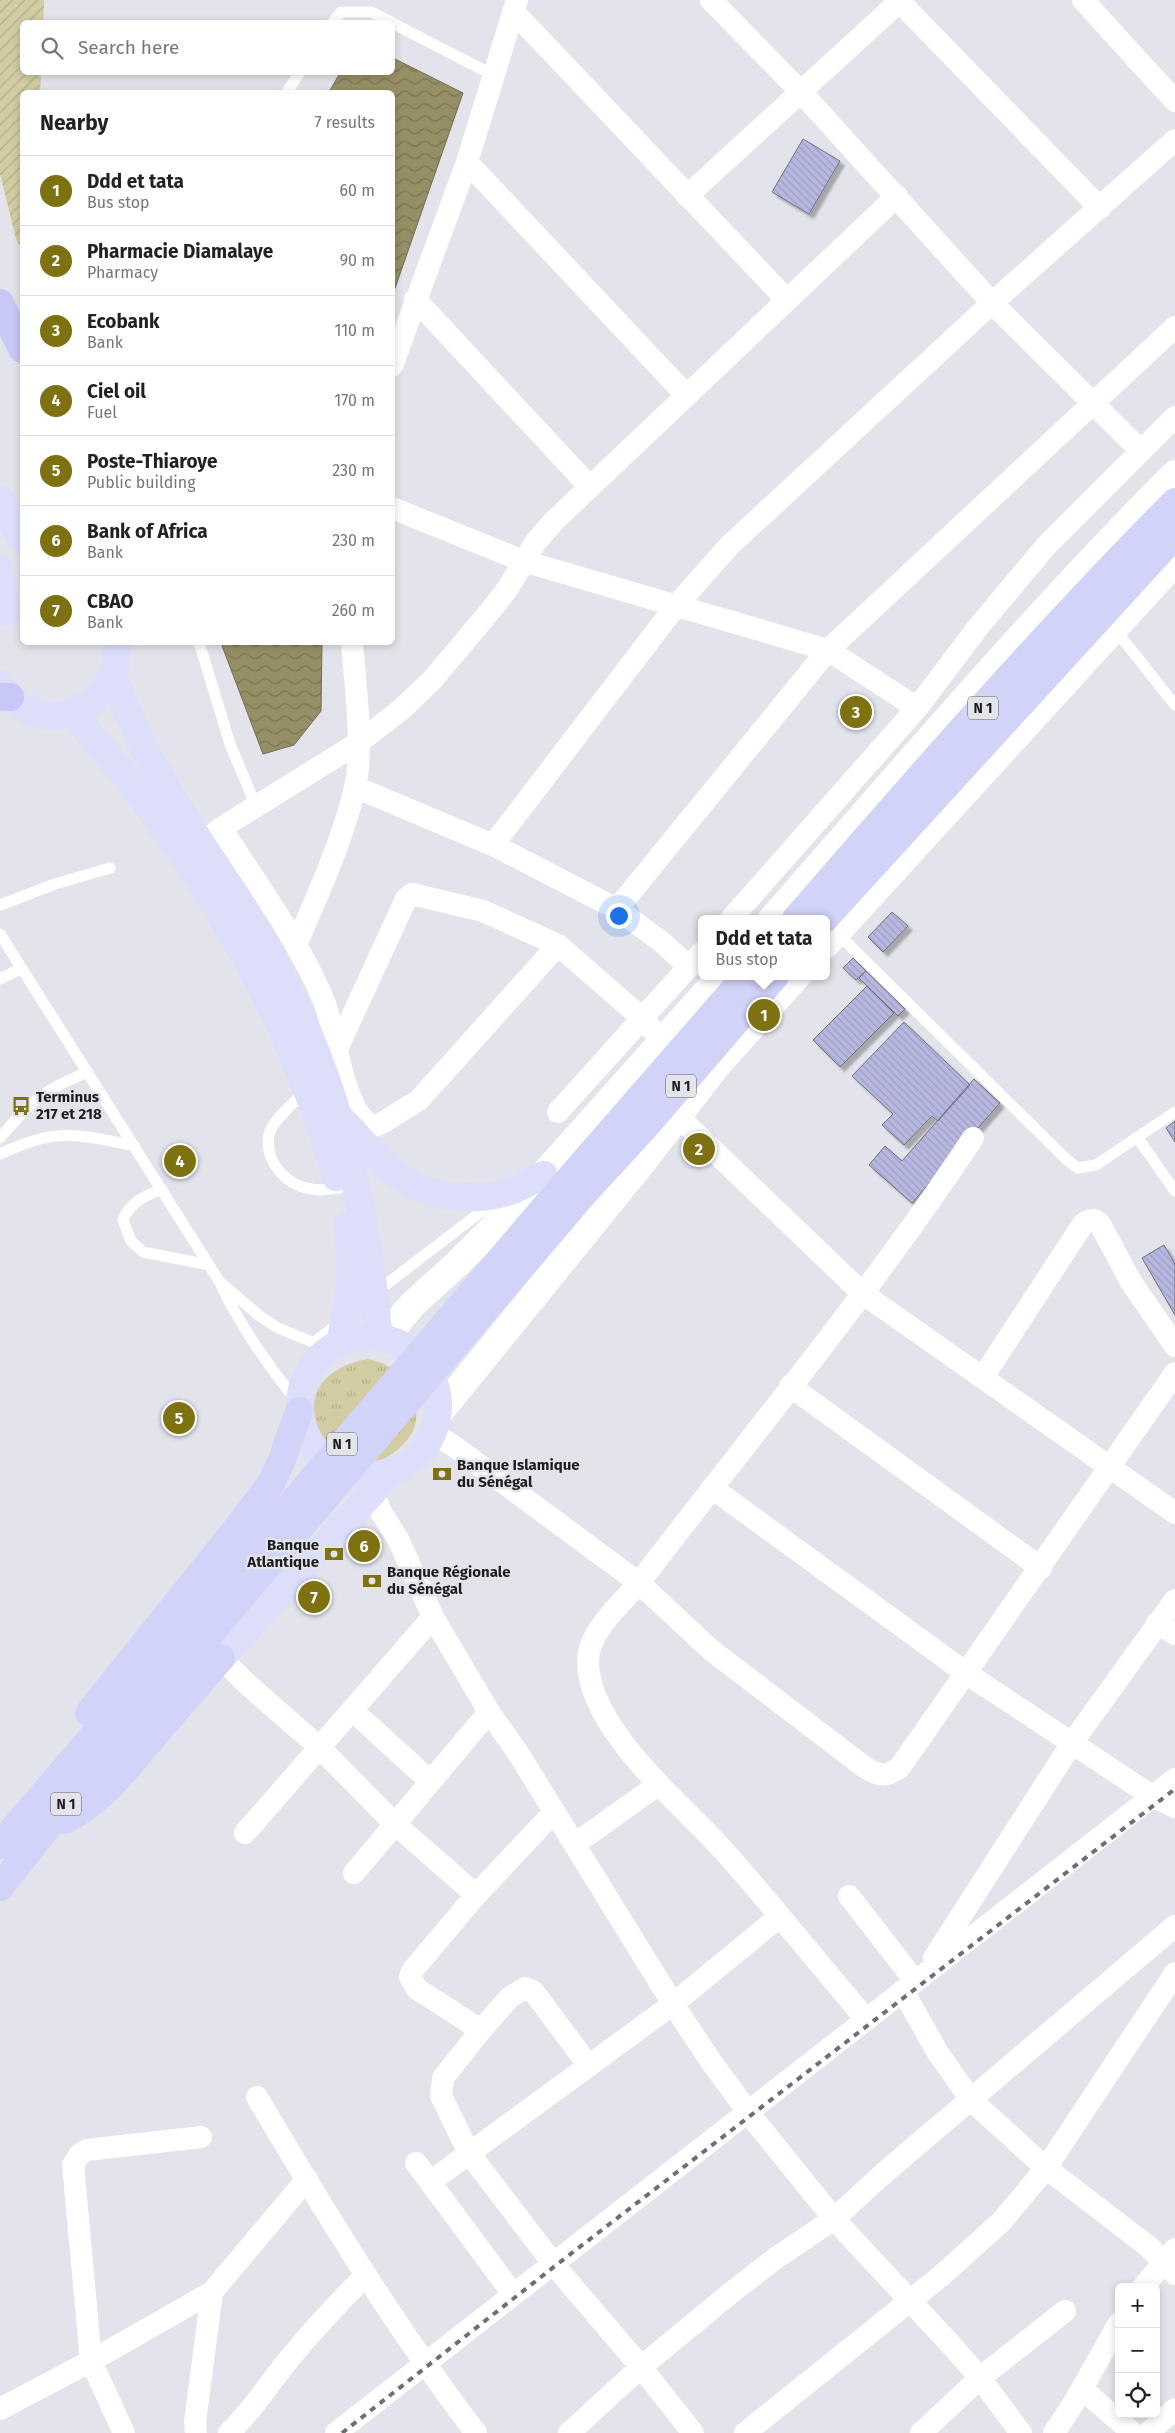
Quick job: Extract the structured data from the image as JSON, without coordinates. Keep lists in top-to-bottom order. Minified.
{"streets":{"highway":["N 1"]},"places":{"bus stop":["Terminus 217 et 218"],"bank":["Banque Islamique du Sénégal","Banque Atlantique","Banque Régionale du Sénégal"]},"page":{"search":"Search here","heading":["Nearby","7 results"],"list":[{"mark":"1","name":"Ddd et tata","note":"Bus stop","value":"60 m"},{"mark":"2","name":"Pharmacie Diamalaye","note":"Pharmacy","value":"90 m"},{"mark":"3","name":"Ecobank","note":"Bank","value":"110 m"},{"mark":"4","name":"Ciel oil","note":"Fuel","value":"170 m"},{"mark":"5","name":"Poste-Thiaroye","note":"Public building","value":"230 m"},{"mark":"6","name":"Bank of Africa","note":"Bank","value":"230 m"},{"mark":"7","name":"CBAO","note":"Bank","value":"260 m"}],"pins":["3","1","2","4","5","6","7"],"popup":["Ddd et tata","Bus stop"],"map_buttons":["+","−"]}}
